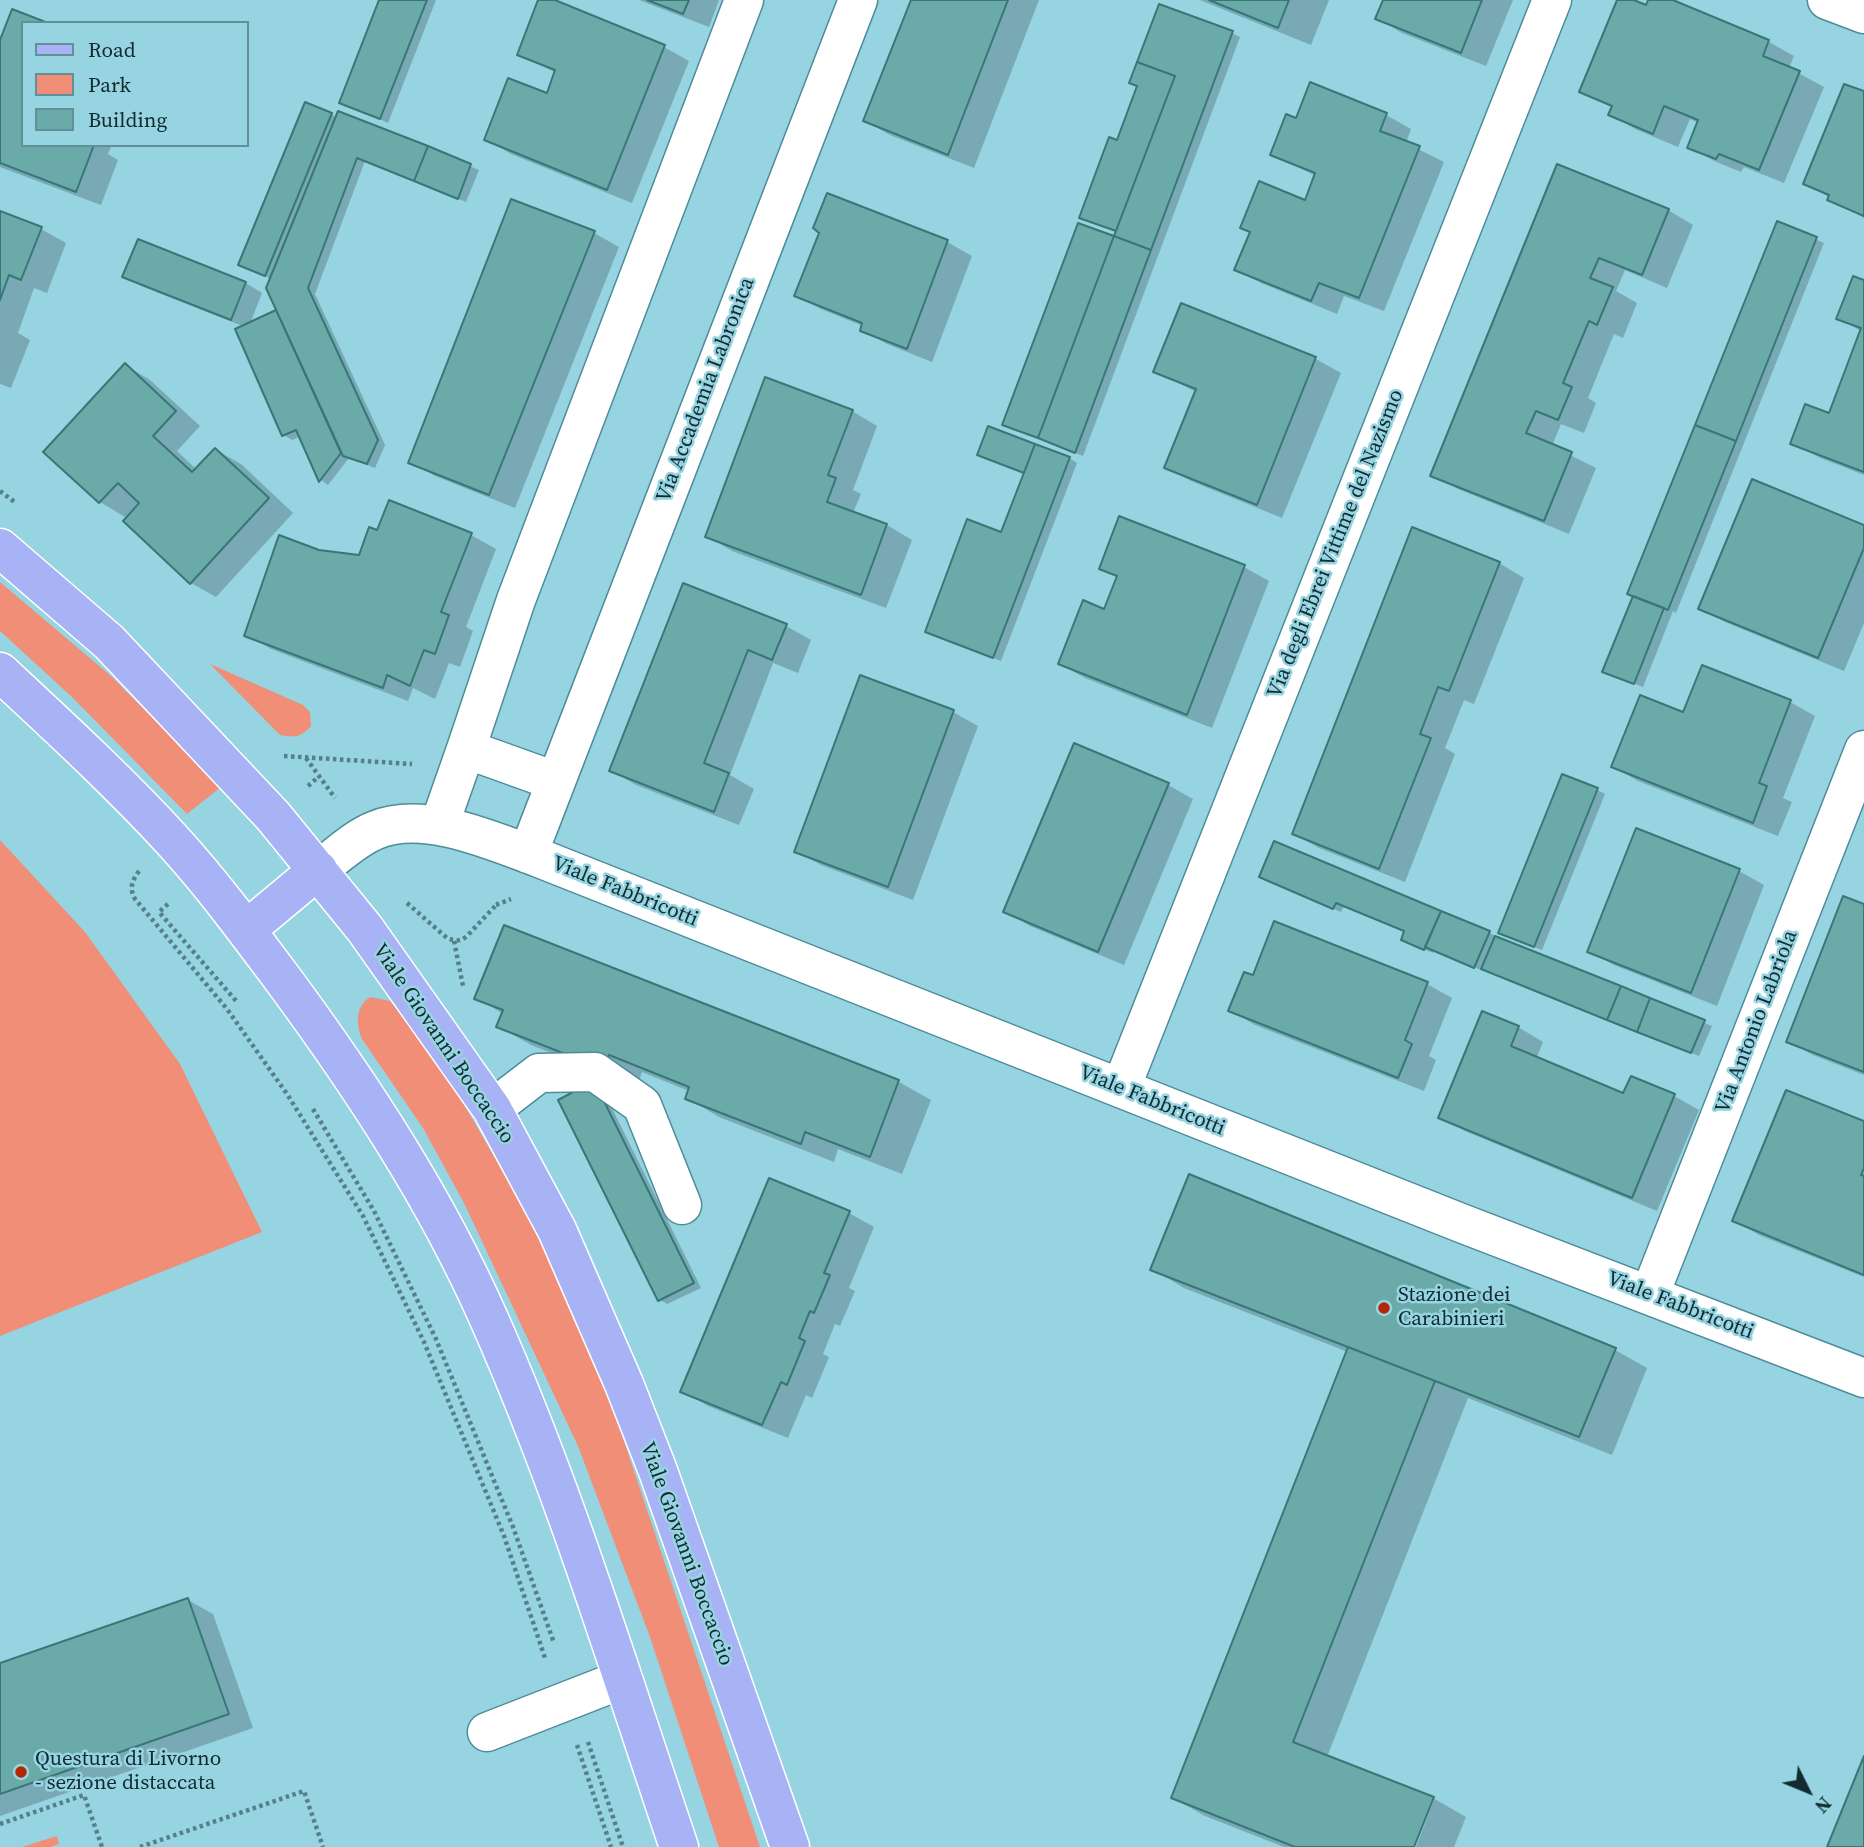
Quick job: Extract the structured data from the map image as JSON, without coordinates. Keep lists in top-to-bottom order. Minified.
{"streets":{"main road":["Viale Giovanni Boccaccio"],"street":["Via Accademia Labronica","Via degli Ebrei Vittime del Nazismo","Viale Fabbricotti","Via Antonio Labriola"]},"crossings":[["Via Accademia Labronica","Viale Fabbricotti"],["Via degli Ebrei Vittime del Nazismo","Viale Fabbricotti"],["Viale Fabbricotti","Via Antonio Labriola"],["Viale Fabbricotti","Viale Giovanni Boccaccio"]],"places":["Stazione dei Carabinieri","Questura di Livorno - sezione distaccata"],"legend":["Road","Park","Building"],"north":"bottom right"}
